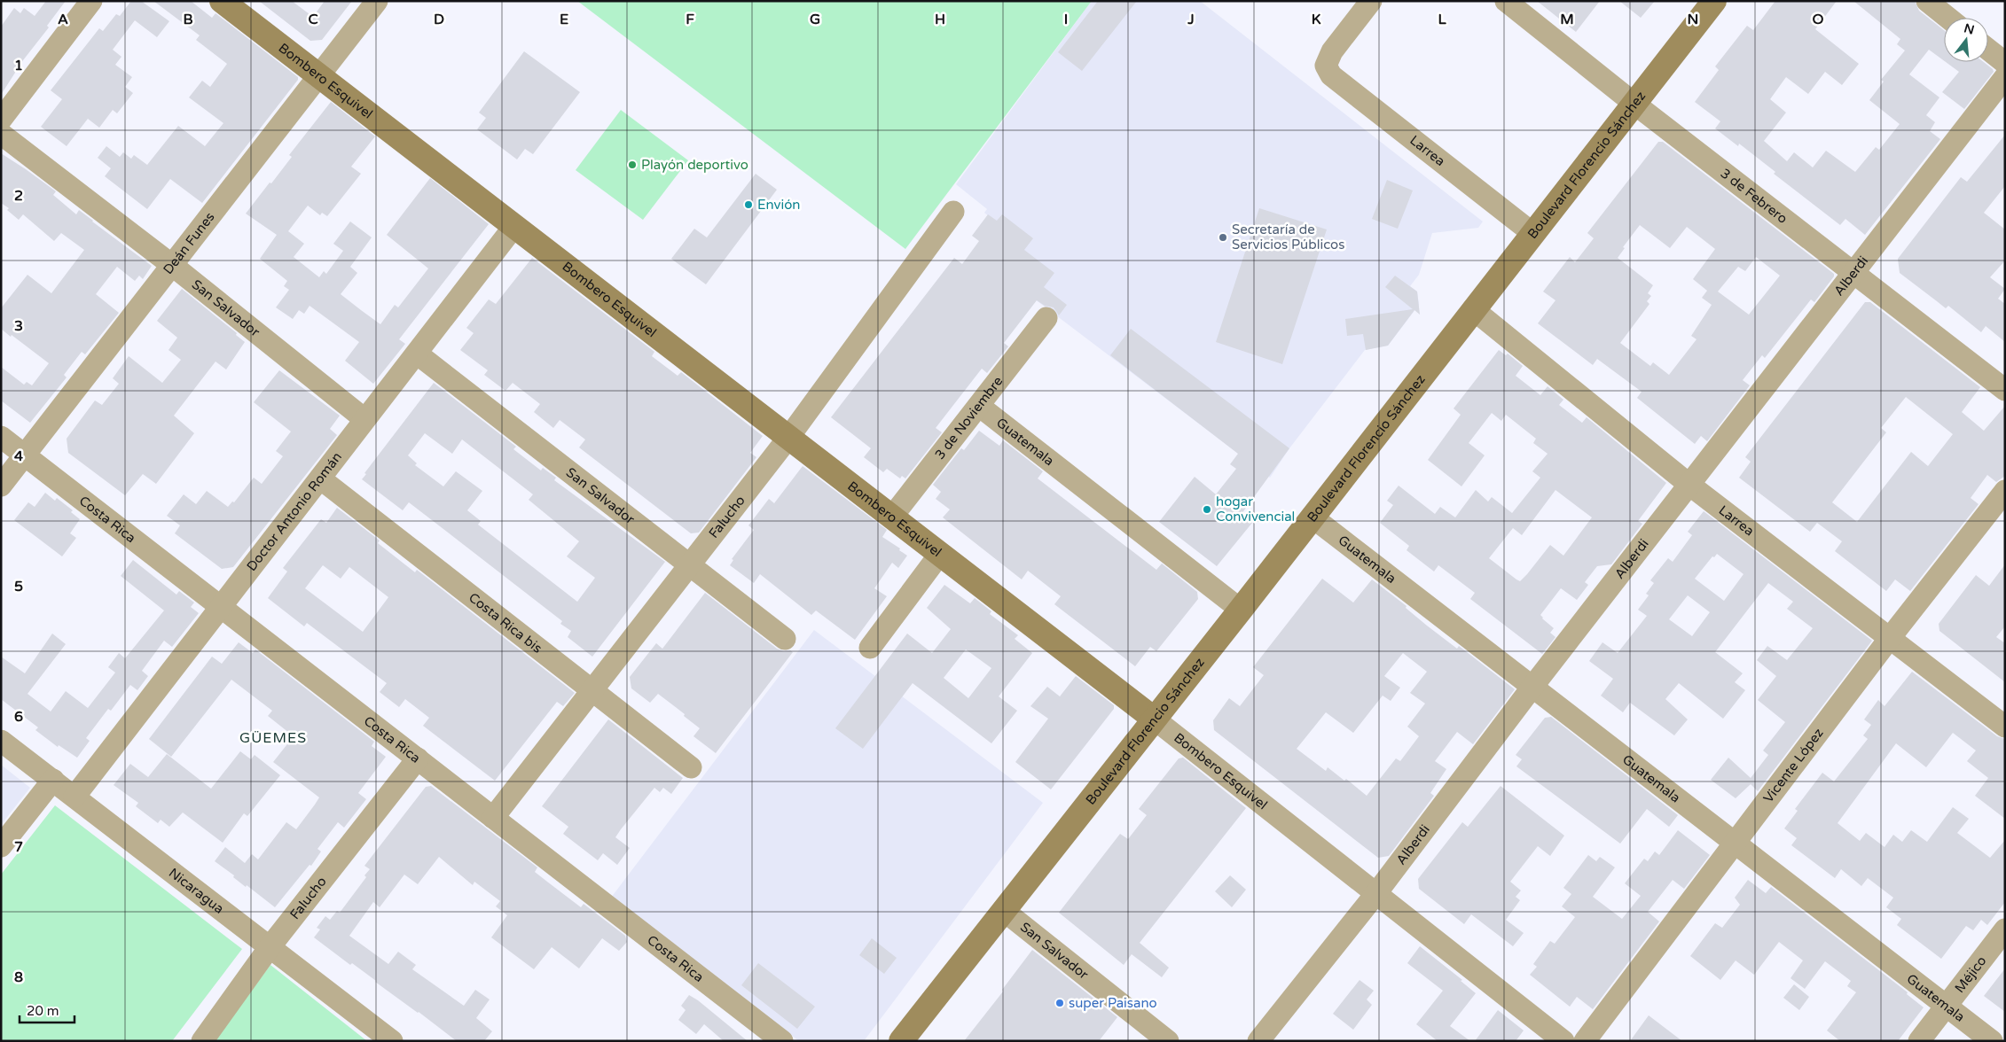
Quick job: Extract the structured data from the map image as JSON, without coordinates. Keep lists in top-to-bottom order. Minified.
{"streets":{"main road":["Bombero Esquivel","Boulevard Florencio Sánchez"],"street":["Larrea","3 de Febrero","Deán Funes","Alberdi","San Salvador","3 de Noviembre","Guatemala","Doctor Antonio Román","Falucho","Costa Rica","Costa Rica bis","Vicente López","Nicaragua","Méjico"]},"crossings":[["Bombero Esquivel","Boulevard Florencio Sánchez"],["Bombero Esquivel","Deán Funes"],["Bombero Esquivel","Alberdi"],["Bombero Esquivel","3 de Noviembre"],["Bombero Esquivel","Doctor Antonio Román"],["Bombero Esquivel","Falucho"],["Larrea","Boulevard Florencio Sánchez"],["Larrea","Alberdi"],["Larrea","Vicente López"],["Boulevard Florencio Sánchez","3 de Febrero"],["Boulevard Florencio Sánchez","San Salvador"],["Boulevard Florencio Sánchez","Guatemala"],["3 de Febrero","Alberdi"],["Deán Funes","San Salvador"],["Deán Funes","Costa Rica"],["Alberdi","Guatemala"],["San Salvador","Doctor Antonio Román"],["San Salvador","Falucho"],["3 de Noviembre","Guatemala"],["Guatemala","Vicente López"],["Guatemala","Méjico"],["Doctor Antonio Román","Costa Rica"],["Doctor Antonio Román","Costa Rica bis"],["Doctor Antonio Román","Nicaragua"],["Falucho","Costa Rica"],["Falucho","Costa Rica bis"],["Falucho","Nicaragua"]],"districts":["GÜEMES"],"places":["Playón deportivo","Envión","Secretaría de Servicios Públicos","hogar Convivencial","super Paisano"],"scale_bar":"20 m","north":"top","grid":{"columns":["A","B","C","D","E","F","G","H","I","J","K","L","M","N","O"],"rows":["1","2","3","4","5","6","7","8"]}}
